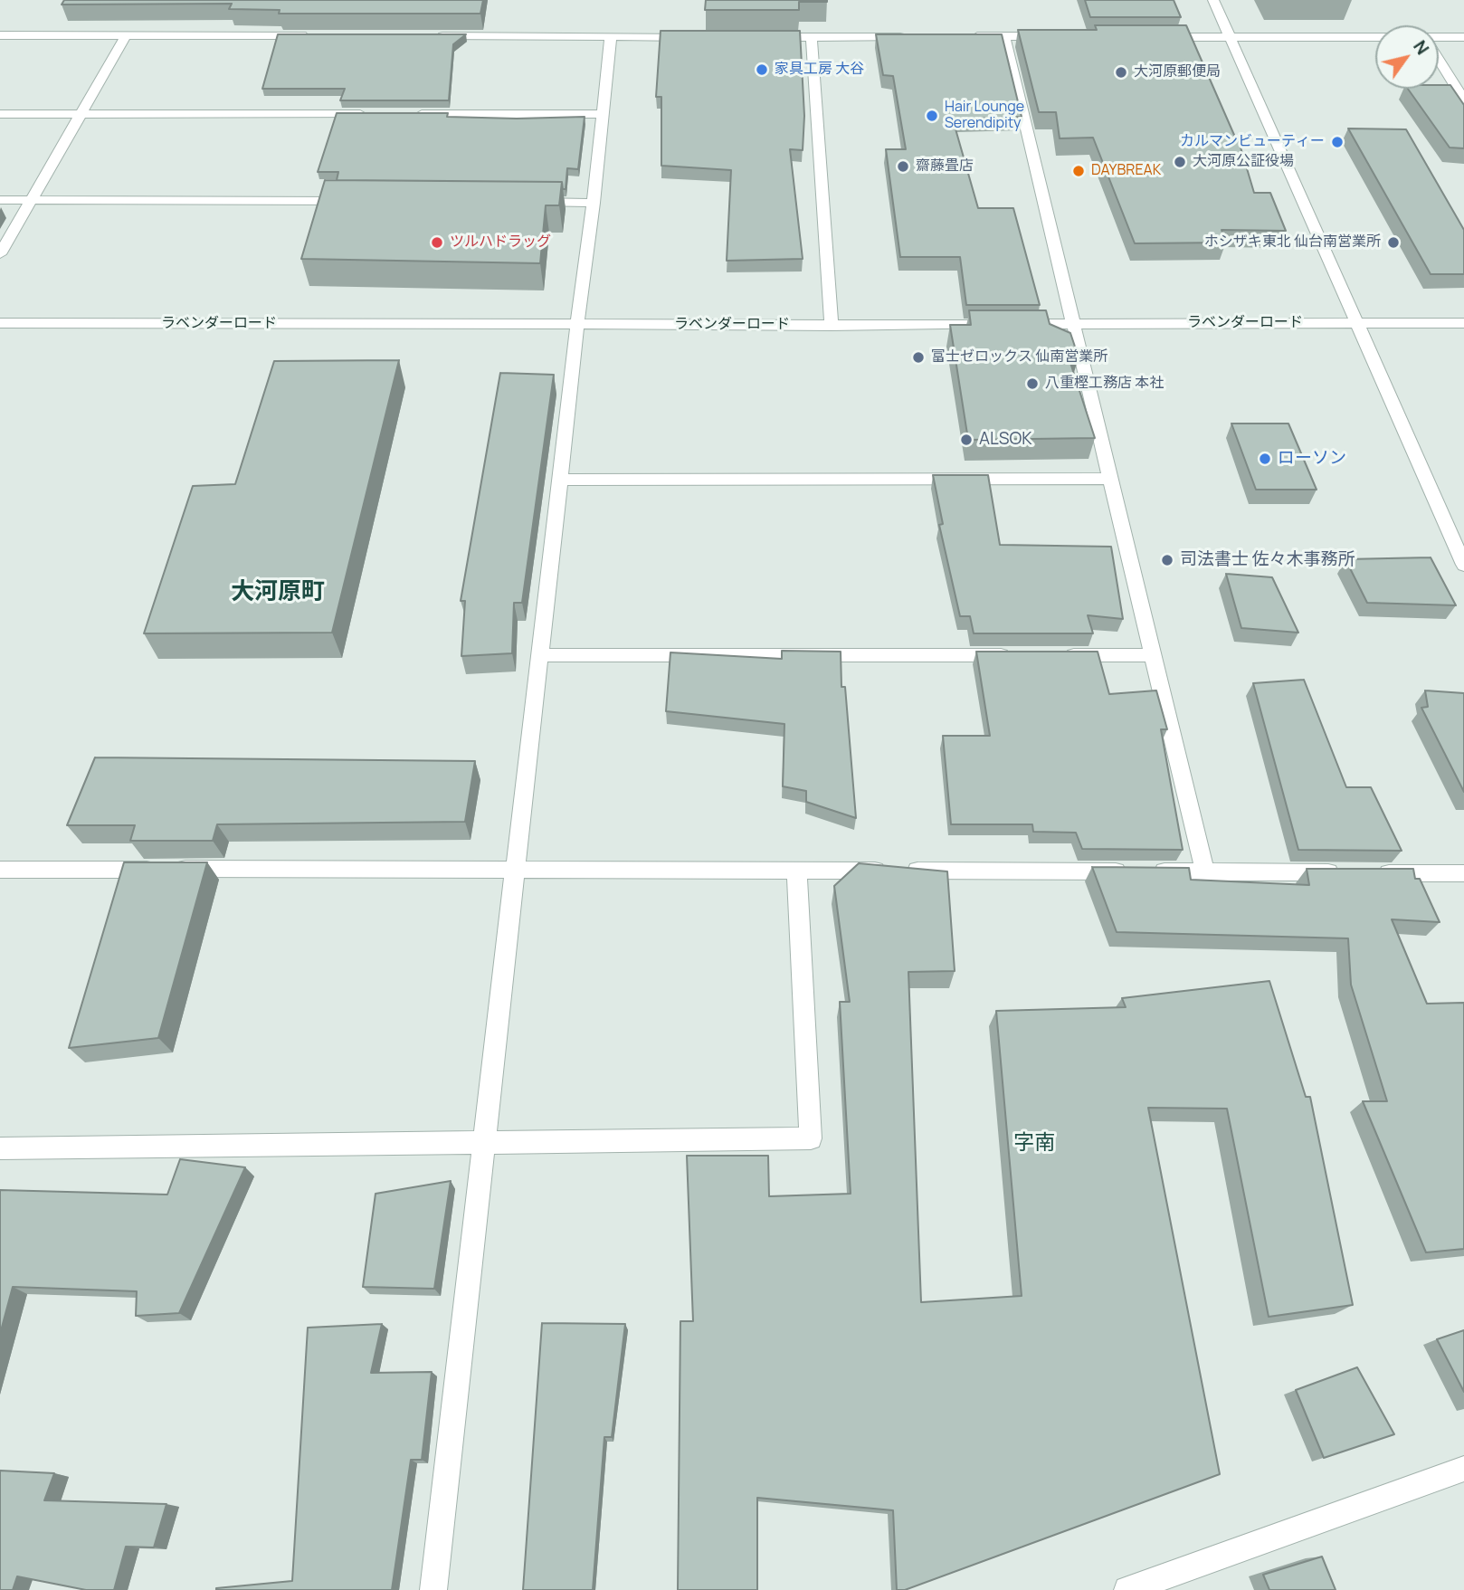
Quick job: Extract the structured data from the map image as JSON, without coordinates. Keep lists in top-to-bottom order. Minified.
{"streets":{"street":["ラベンダーロード"]},"districts":["大河原町","字南"],"places":["家具工房 大谷","大河原郵便局","Hair Lounge Serendipity","カルマンビューティー","大河原公証役場","齋藤畳店","DAYBREAK","ツルハドラッグ","ホシザキ東北 仙台南営業所","富士ゼロックス 仙南営業所","八重樫工務店 本社","ALSOK","ローソン","司法書士 佐々木事務所"],"north":"top right"}
